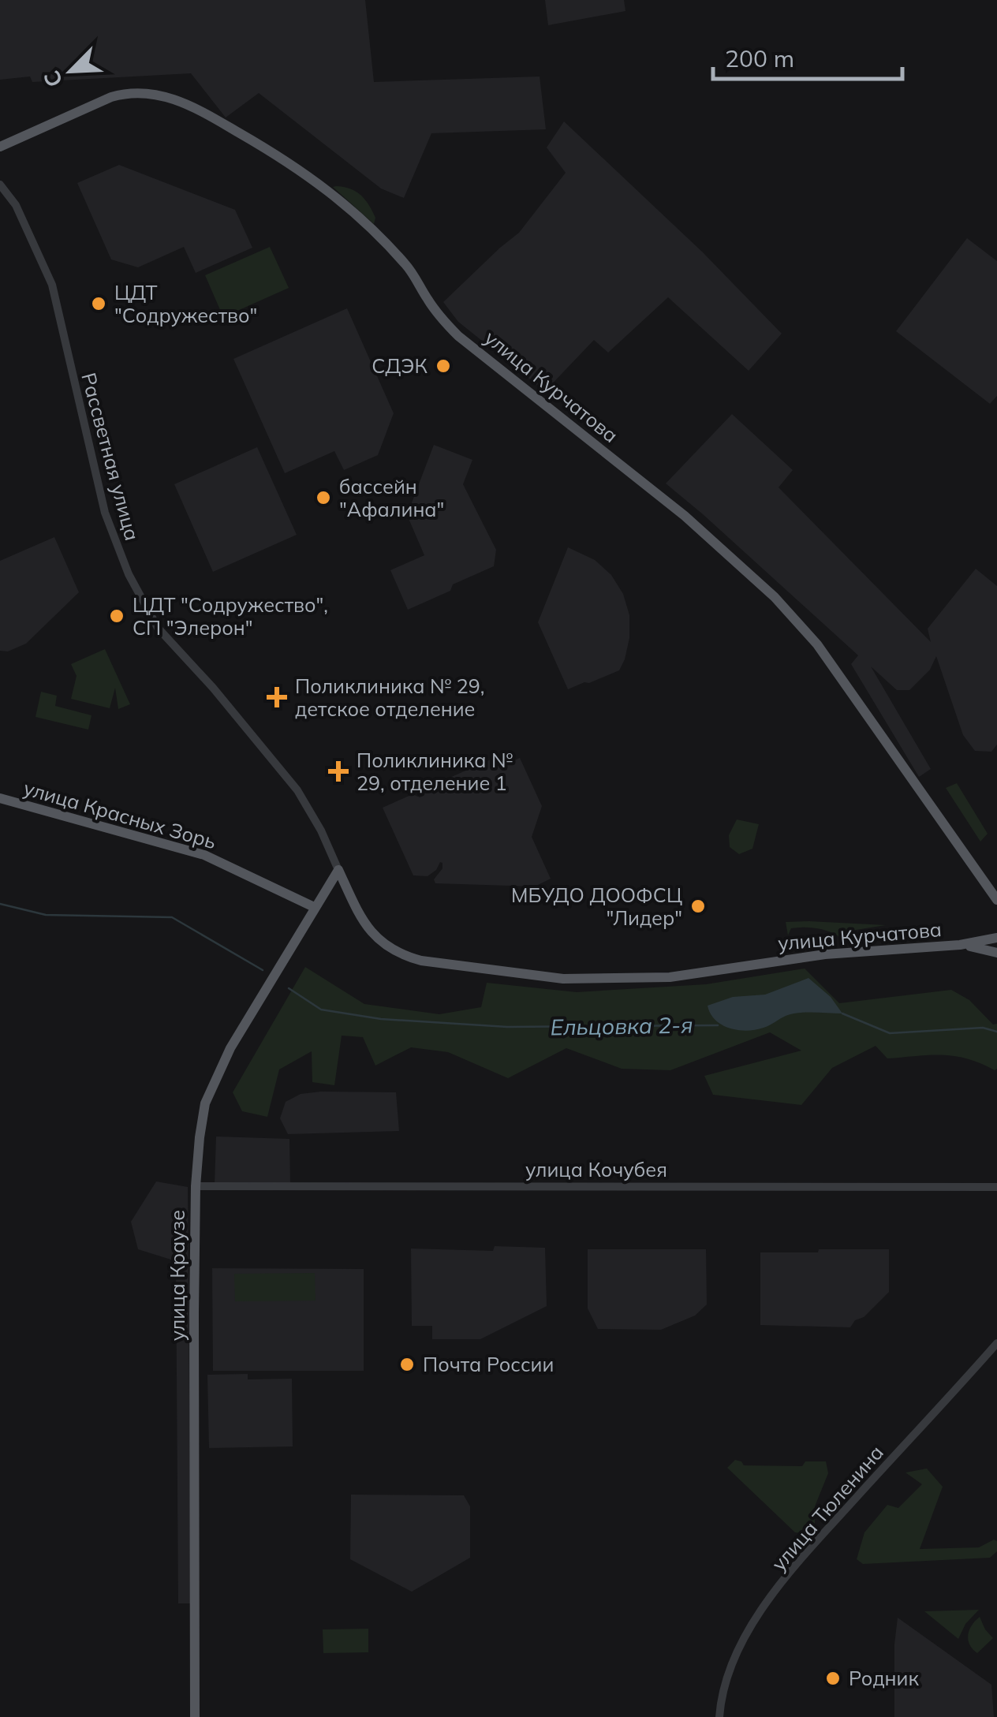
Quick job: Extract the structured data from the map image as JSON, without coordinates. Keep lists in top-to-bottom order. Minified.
{"streets":{"main road":["улица Курчатова","улица Красных Зорь","улица Краузе"],"street":["Рассветная улица","улица Кочубея","улица Тюленина"]},"crossings":[["улица Курчатова","Рассветная улица"],["улица Курчатова","улица Краузе"],["Рассветная улица","улица Краузе"],["улица Красных Зорь","улица Краузе"],["улица Кочубея","улица Краузе"]],"water":["Ельцовка 2-я"],"places":{"other":["ЦДТ \"Содружество\"","СДЭК","бассейн \"Афалина\"","ЦДТ \"Содружество\", СП \"Элерон\"","МБУДО ДООФСЦ \"Лидер\"","Почта России","Родник"],"health":["Поликлиника № 29, детское отделение","Поликлиника № 29, отделение 1"]},"scale_bar":"200 m","north":"bottom left"}
